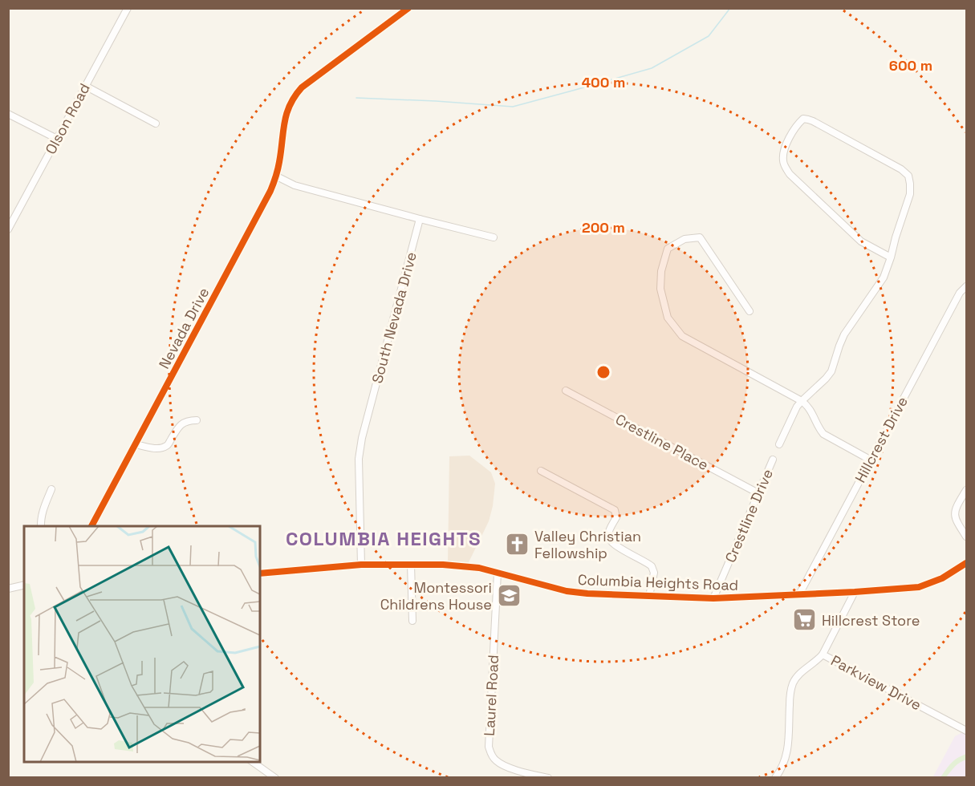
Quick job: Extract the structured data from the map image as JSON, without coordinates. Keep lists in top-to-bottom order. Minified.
{"streets":{"street":["Olson Road","South Nevada Drive","Nevada Drive","Hillcrest Drive","Crestline Place","Crestline Drive","Columbia Heights Road","Parkview Drive","Laurel Road"]},"crossings":[["South Nevada Drive","Columbia Heights Road"],["Hillcrest Drive","Columbia Heights Road"],["Crestline Place","Crestline Drive"],["Crestline Drive","Columbia Heights Road"],["Columbia Heights Road","Parkview Drive"],["Columbia Heights Road","Laurel Road"]],"districts":["COLUMBIA HEIGHTS"],"places":{"church":["Valley Christian Fellowship"],"school or university":["Montessori Childrens House"],"supermarket":["Hillcrest Store"]},"rings":["600 m","400 m","200 m"]}
